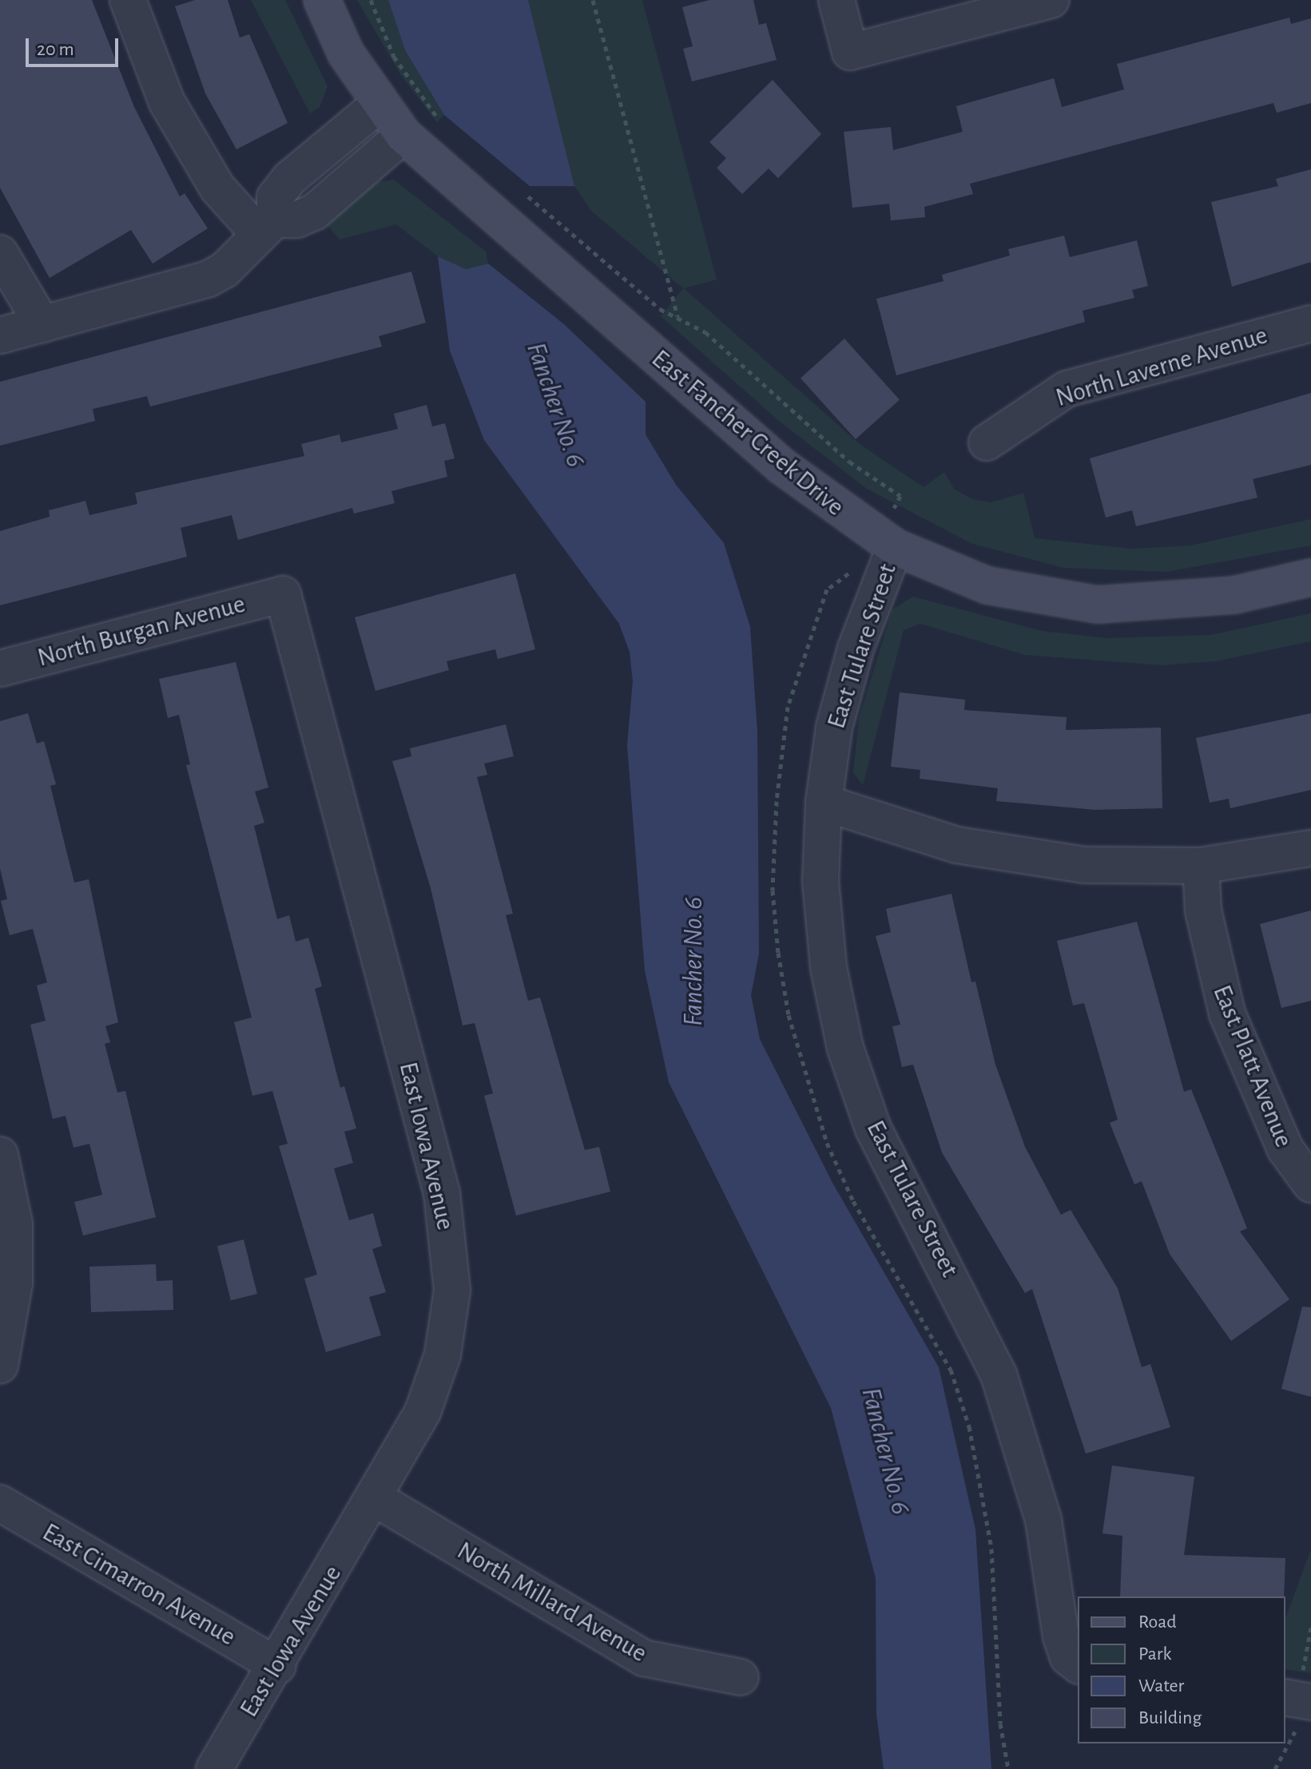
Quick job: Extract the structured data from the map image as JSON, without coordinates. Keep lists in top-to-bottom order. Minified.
{"streets":{"street":["North Laverne Avenue","East Fancher Creek Drive","North Burgan Avenue","East Tulare Street","East Platt Avenue","East Iowa Avenue","East Cimarron Avenue","North Millard Avenue"]},"crossings":[["East Fancher Creek Drive","East Tulare Street"],["North Burgan Avenue","East Iowa Avenue"],["East Iowa Avenue","East Cimarron Avenue"],["East Iowa Avenue","North Millard Avenue"]],"water":["Fancher No. 6"],"legend":["Road","Park","Water","Building"],"scale_bar":"20 m"}
